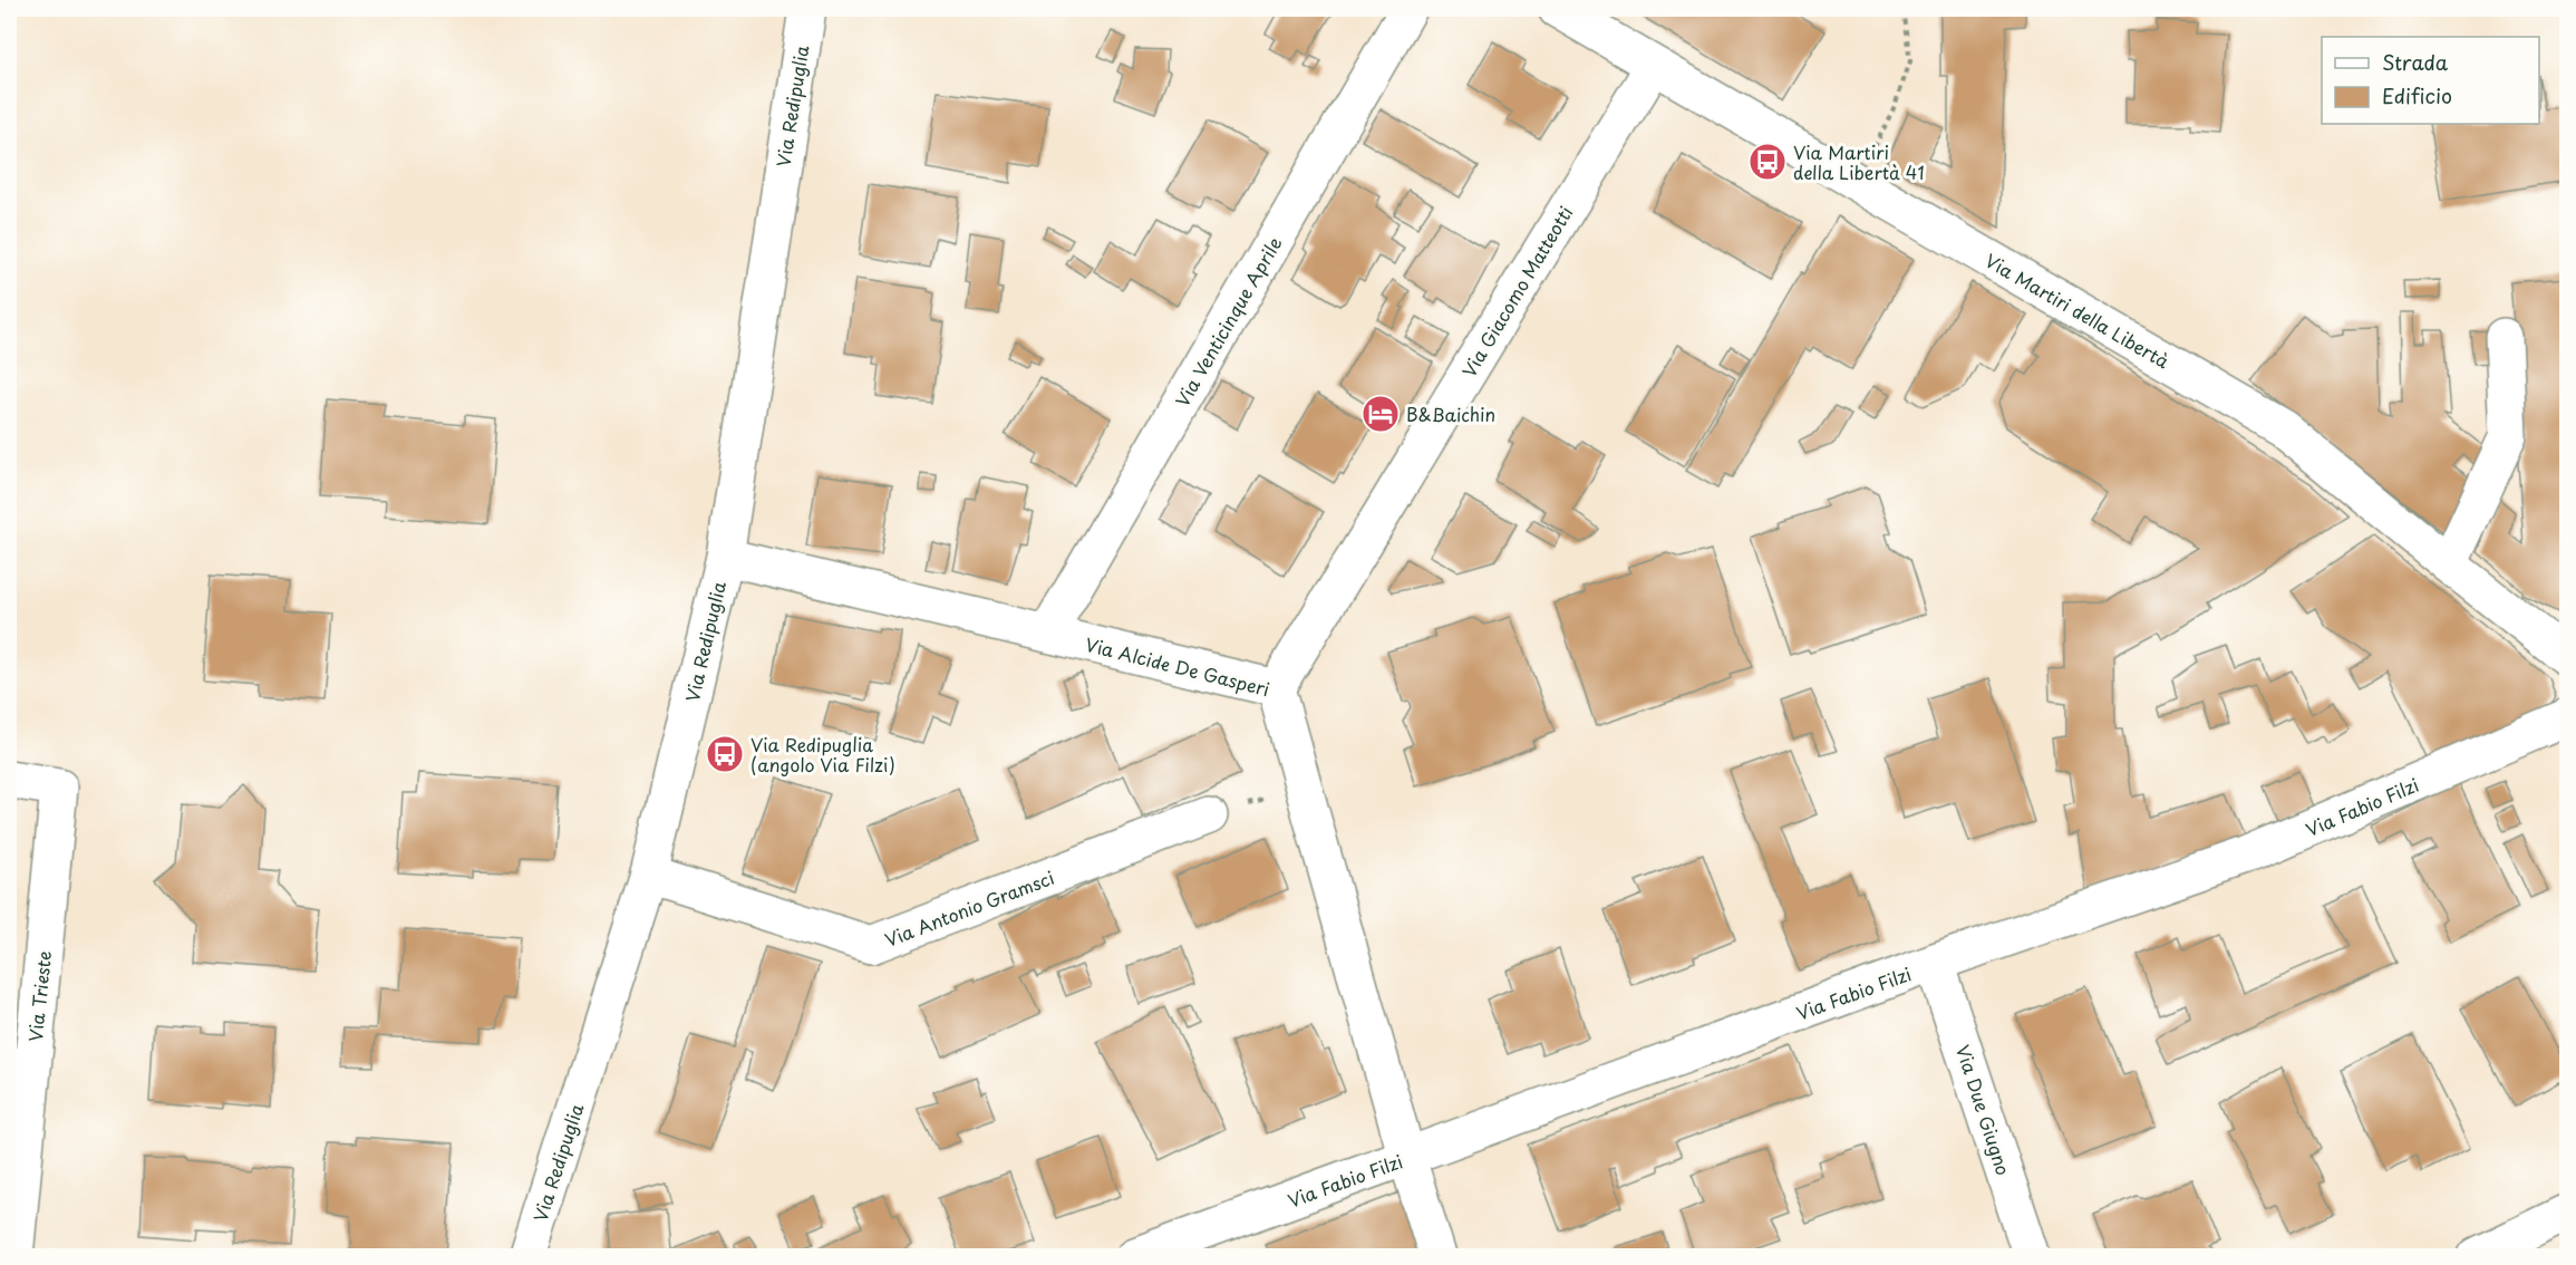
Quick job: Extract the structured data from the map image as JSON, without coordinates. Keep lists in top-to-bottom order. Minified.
{"streets":{"street":["Via Redipuglia","Via Giacomo Matteotti","Via Martiri della Libertà","Via Venticinque Aprile","Via Alcide De Gasperi","Via Fabio Filzi","Via Antonio Gramsci","Via Trieste","Via Due Giugno"]},"crossings":[["Via Redipuglia","Via Alcide De Gasperi"],["Via Redipuglia","Via Antonio Gramsci"],["Via Giacomo Matteotti","Via Martiri della Libertà"],["Via Giacomo Matteotti","Via Alcide De Gasperi"],["Via Venticinque Aprile","Via Alcide De Gasperi"],["Via Alcide De Gasperi","Via Fabio Filzi"],["Via Fabio Filzi","Via Due Giugno"]],"places":{"bus stop":["Via Martiri della Libertà 41","Via Redipuglia (angolo Via Filzi)"],"hotel":["B&Baichin"]},"legend":["Strada","Edificio"]}
